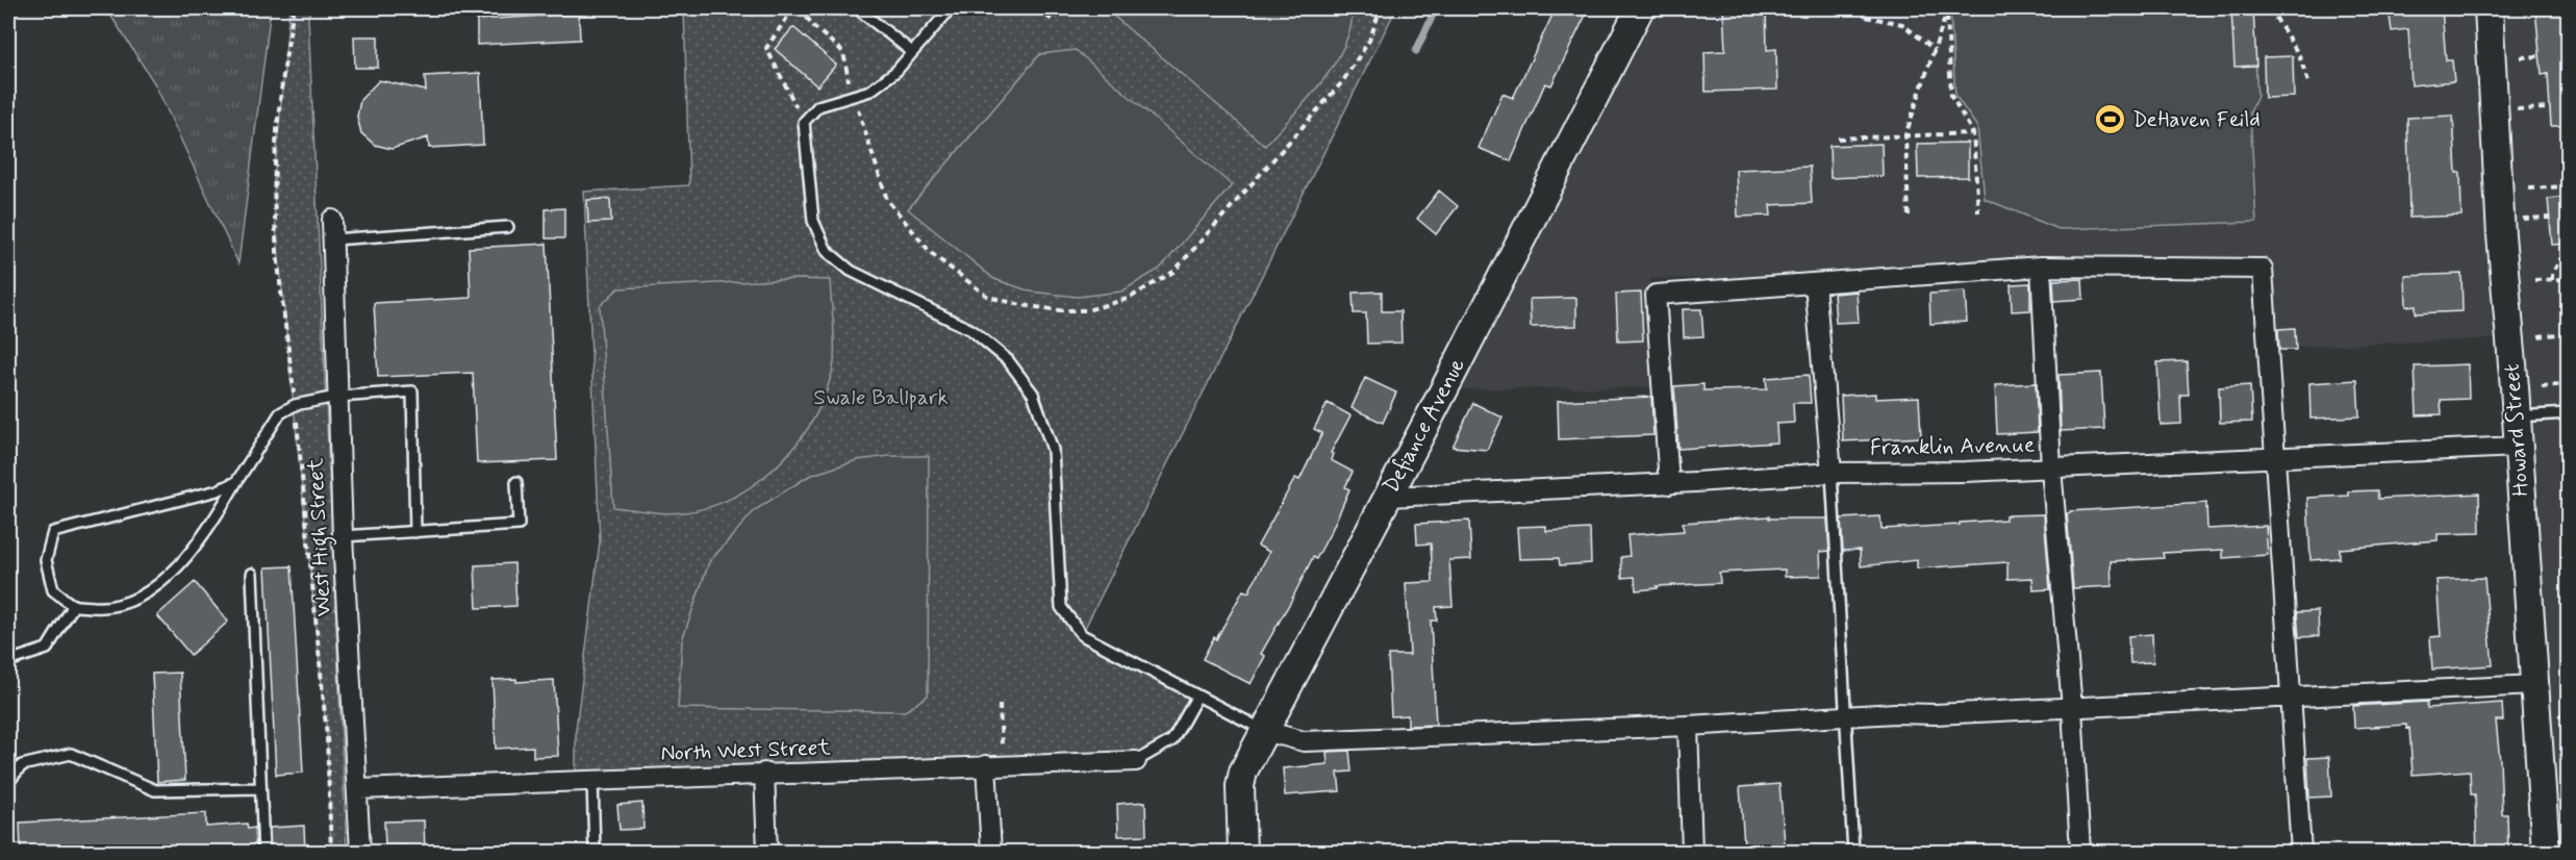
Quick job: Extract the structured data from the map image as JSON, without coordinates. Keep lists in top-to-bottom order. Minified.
{"streets":{"street":["Defiance Avenue","Howard Street","Franklin Avenue","West High Street","North West Street"]},"crossings":[["Defiance Avenue","Franklin Avenue"],["Howard Street","Franklin Avenue"],["West High Street","North West Street"]],"parks":["Swale Ballpark"],"places":{"sports":["DeHaven Feild"]}}
